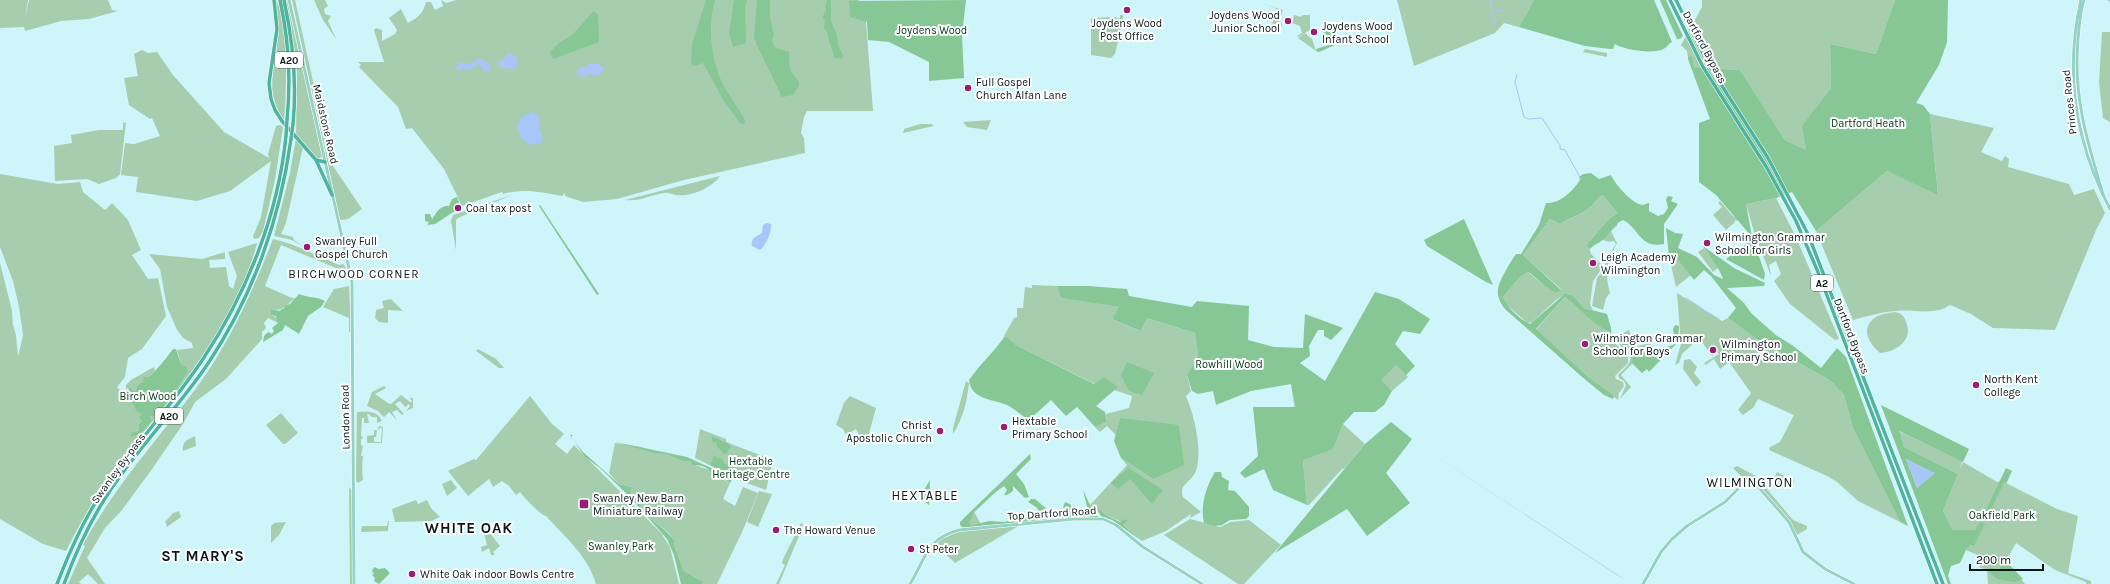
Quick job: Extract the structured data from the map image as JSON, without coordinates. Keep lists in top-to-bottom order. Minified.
{"streets":{"highway":["Dartford Bypass","A20","A2","Swanley By-pass"],"main road":["Princes Road","Maidstone Road","London Road","Top Dartford Road"]},"crossings":[["A20","Maidstone Road"],["Maidstone Road","London Road"]],"districts":["BIRCHWOOD CORNER","WILMINGTON","HEXTABLE","WHITE OAK","ST MARY'S"],"parks":["Joydens Wood","Dartford Heath","Rowhill Wood","Birch Wood","Hextable Heritage Centre","Oakfield Park","Swanley Park"],"places":{"other":["Joydens Wood Post Office","Joydens Wood Junior School","Joydens Wood Infant School","Full Gospel Church Alfan Lane","Coal tax post","Wilmington Grammar School for Girls","Swanley Full Gospel Church","Leigh Academy Wilmington","Wilmington Grammar School for Boys","Wilmington Primary School","North Kent College","Hextable Primary School","Christ Apostolic Church","The Howard Venue","St Peter","White Oak indoor Bowls Centre"],"transit":["Swanley New Barn Miniature Railway"]},"scale_bar":"200 m"}
